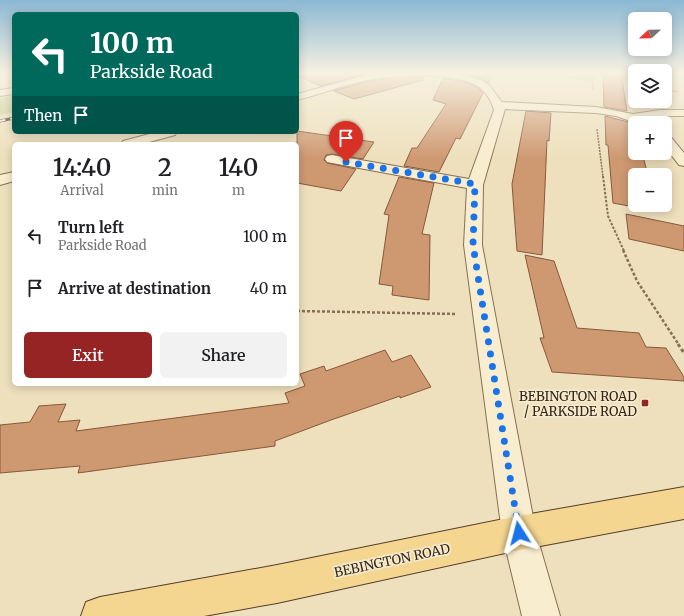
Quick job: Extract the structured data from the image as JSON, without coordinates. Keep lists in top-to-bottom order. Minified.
{"streets":{"main road":["BEBINGTON ROAD"]},"places":{"transit":["BEBINGTON ROAD / PARKSIDE ROAD"]},"north":"left","page":{"map_buttons":["+","−"],"turn":["100 m","Parkside Road"],"then":"Then","eta":["14:40","Arrival","2","min","140","m"],"list":[{"name":"Turn left","note":"Parkside Road","value":"100 m"},{"name":"Arrive at destination","value":"40 m"}],"buttons":["Exit","Share"]}}
